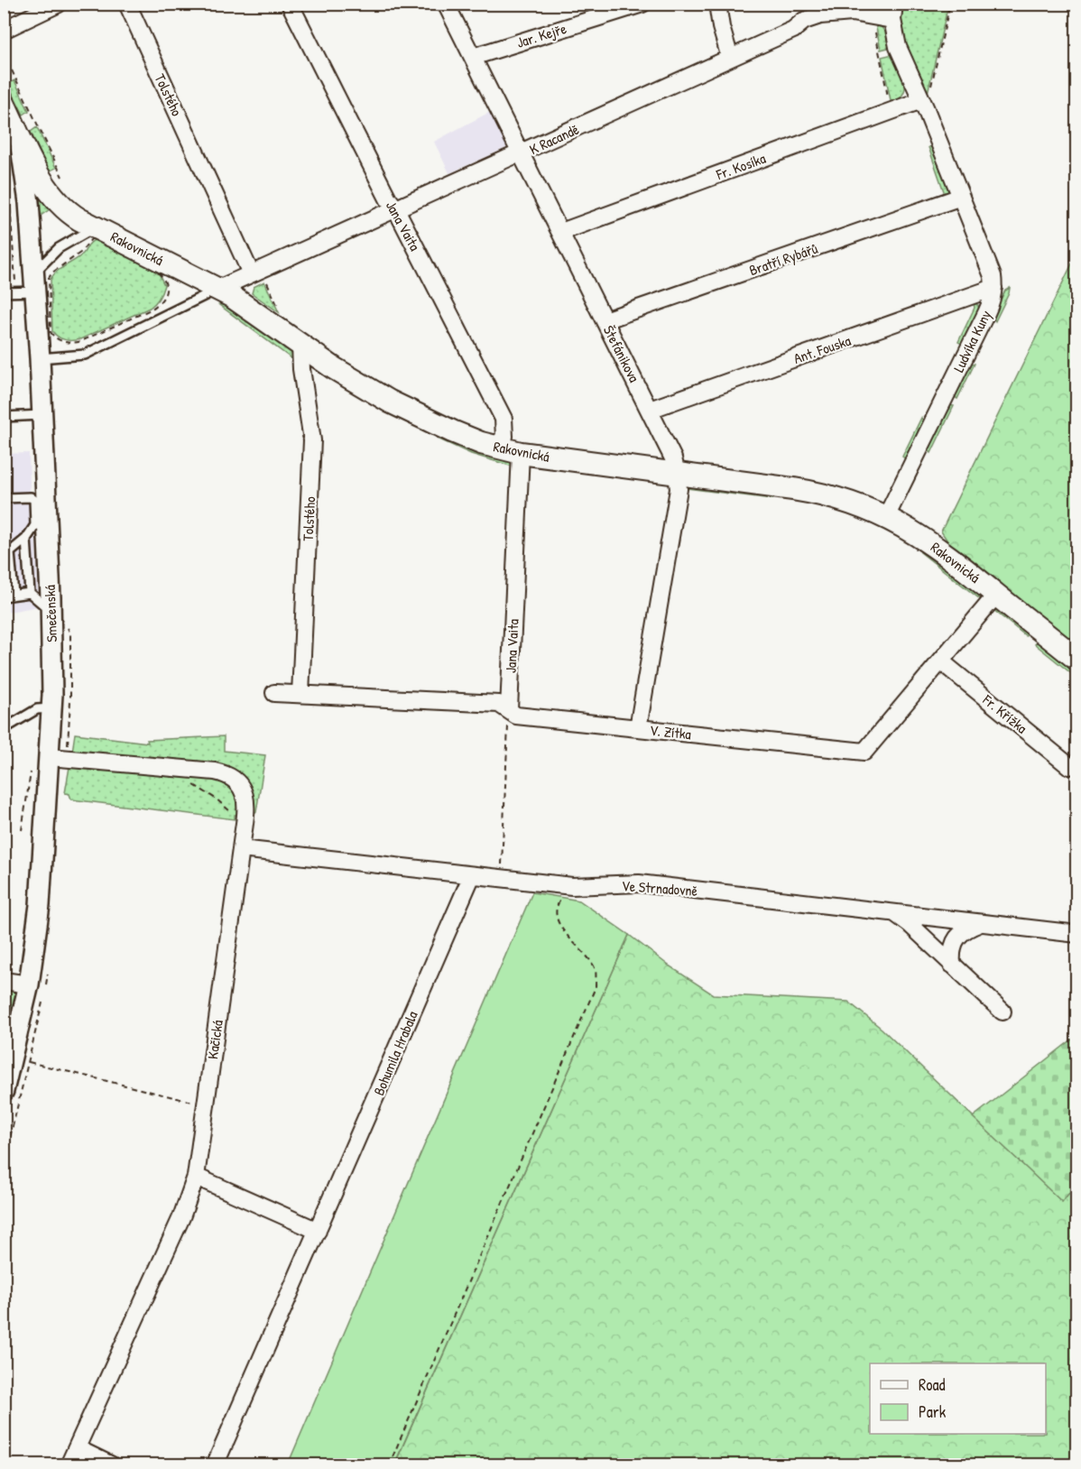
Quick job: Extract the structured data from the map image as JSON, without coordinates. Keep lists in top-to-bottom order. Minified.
{"streets":{"main road":["Rakovnická"],"street":["Jar. Kejře","Tolstého","K Racandě","Fr. Kosíka","Jana Vaita","Bratří Rybářů","Ludvíka Kuny","Ant. Fouska","Štefánikova","Smečenská","Fr. Křížka","V. Zítka","Ve Strnadovně","Kačická","Bohumila Hrabala"]},"crossings":[["Jar. Kejře","Štefánikova"],["Tolstého","K Racandě"],["Tolstého","Rakovnická"],["Tolstého","V. Zítka"],["K Racandě","Jana Vaita"],["K Racandě","Rakovnická"],["K Racandě","Ludvíka Kuny"],["K Racandě","Štefánikova"],["Fr. Kosíka","Ludvíka Kuny"],["Fr. Kosíka","Štefánikova"],["Jana Vaita","Rakovnická"],["Jana Vaita","V. Zítka"],["Rakovnická","Ludvíka Kuny"],["Rakovnická","Štefánikova"],["Rakovnická","Smečenská"],["Rakovnická","V. Zítka"],["Bratří Rybářů","Ludvíka Kuny"],["Bratří Rybářů","Štefánikova"],["Ludvíka Kuny","Ant. Fouska"],["Ant. Fouska","Štefánikova"],["Štefánikova","V. Zítka"],["Smečenská","Kačická"],["Fr. Křížka","V. Zítka"],["Ve Strnadovně","Kačická"],["Ve Strnadovně","Bohumila Hrabala"]],"legend":["Road","Park"]}
